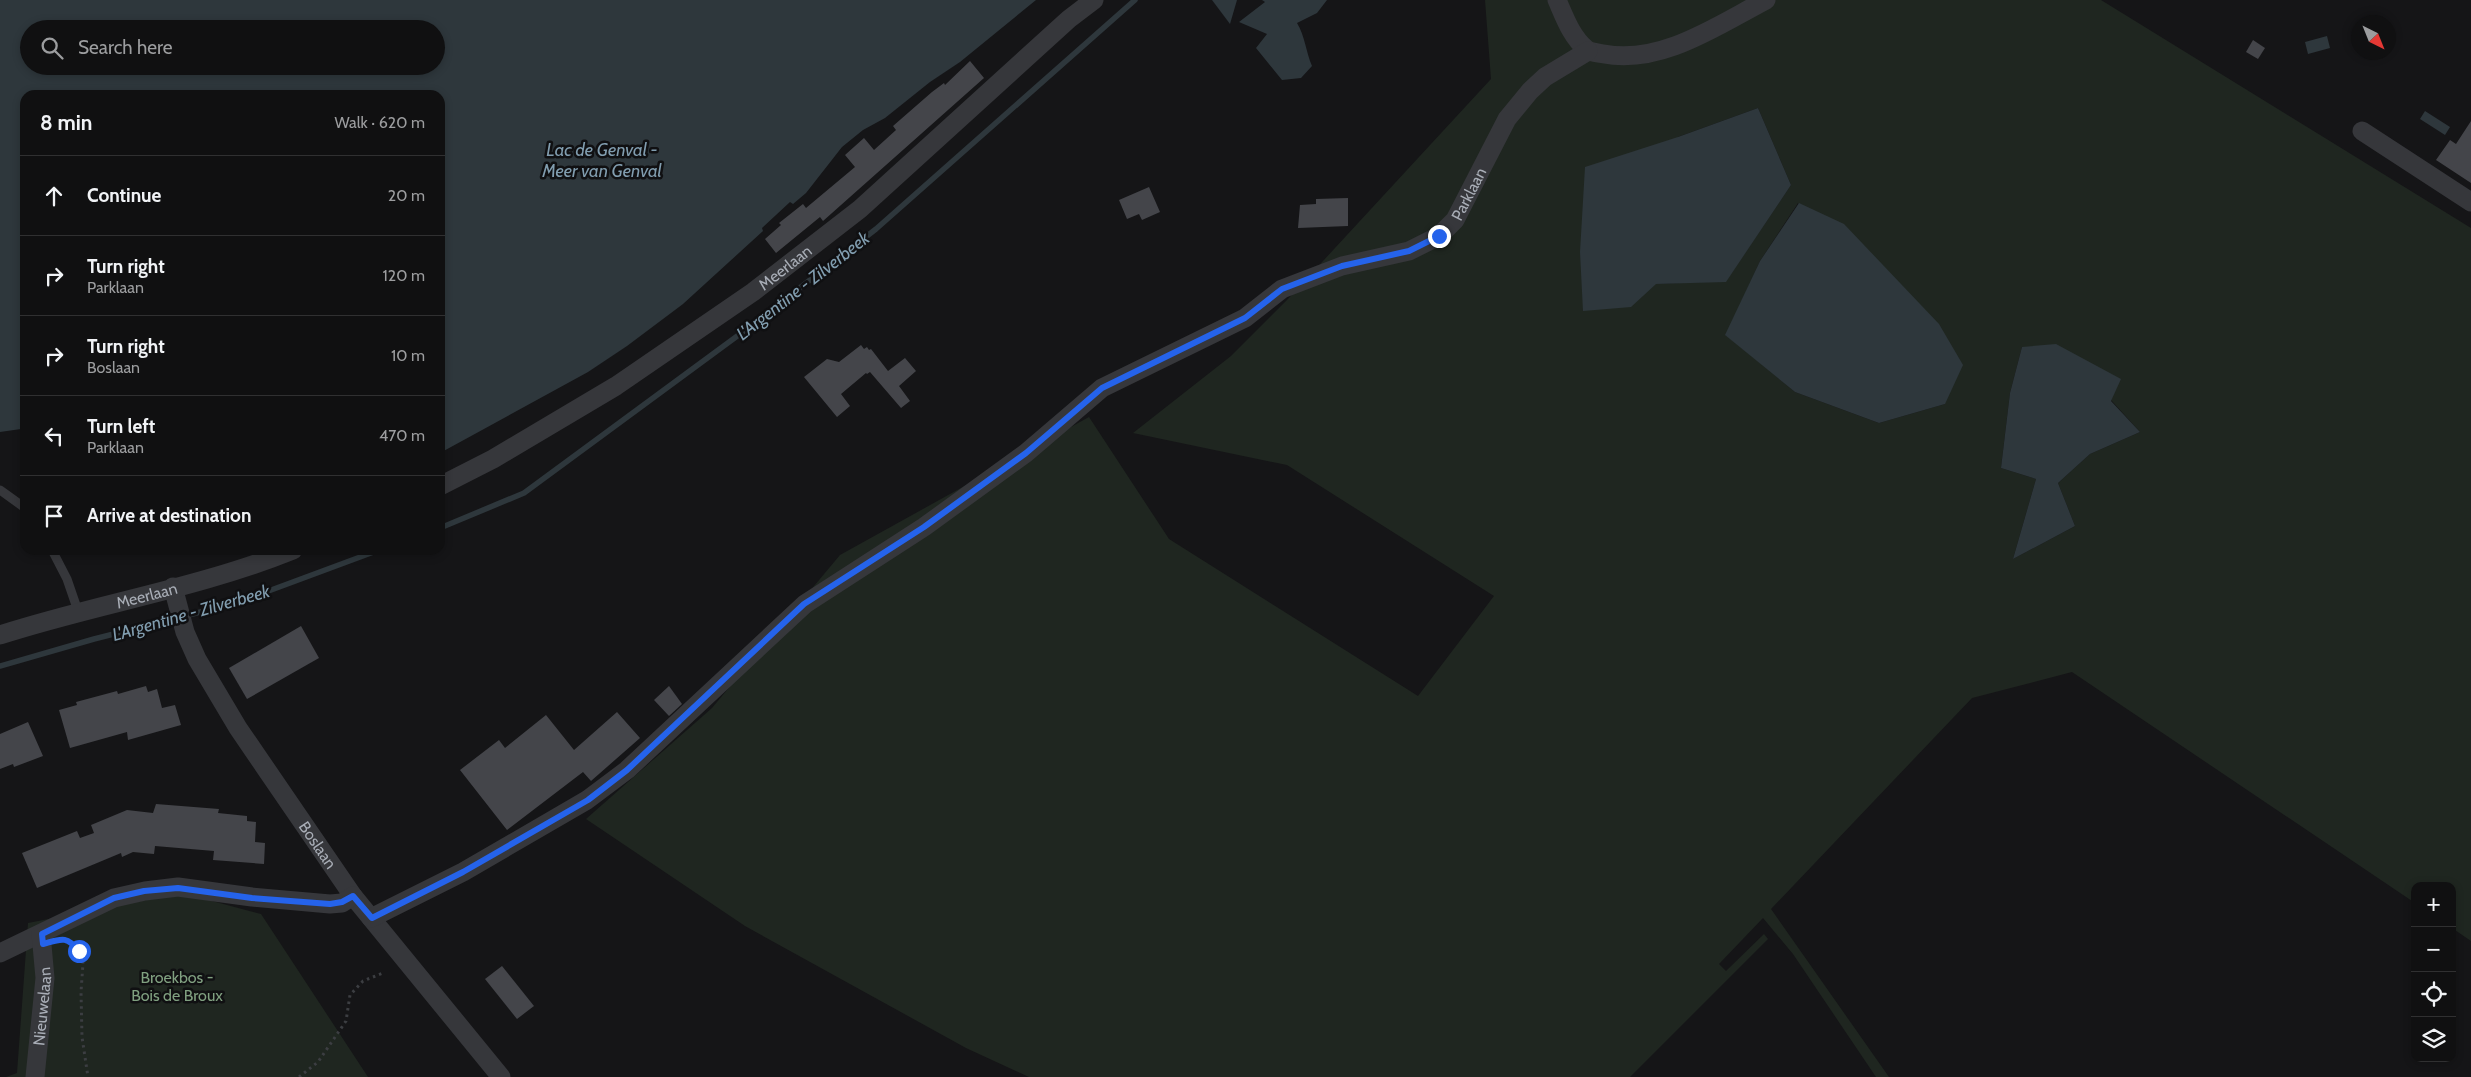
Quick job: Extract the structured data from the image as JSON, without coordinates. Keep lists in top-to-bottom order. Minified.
{"streets":{"street":["Parklaan","Meerlaan","Boslaan","Nieuwelaan"]},"crossings":[["Parklaan","Boslaan"],["Meerlaan","Boslaan"]],"water":["Lac de Genval - Meer van Genval","L'Argentine - Zilverbeek"],"parks":["Broekbos - Bois de Broux"],"north":"bottom right","page":{"search":"Search here","heading":["8 min","Walk · 620 m"],"list":[["Continue","20 m"],["Turn right","Parklaan","120 m"],["Turn right","Boslaan","10 m"],["Turn left","Parklaan","470 m"],"Arrive at destination"],"map_buttons":["+","−"]}}
